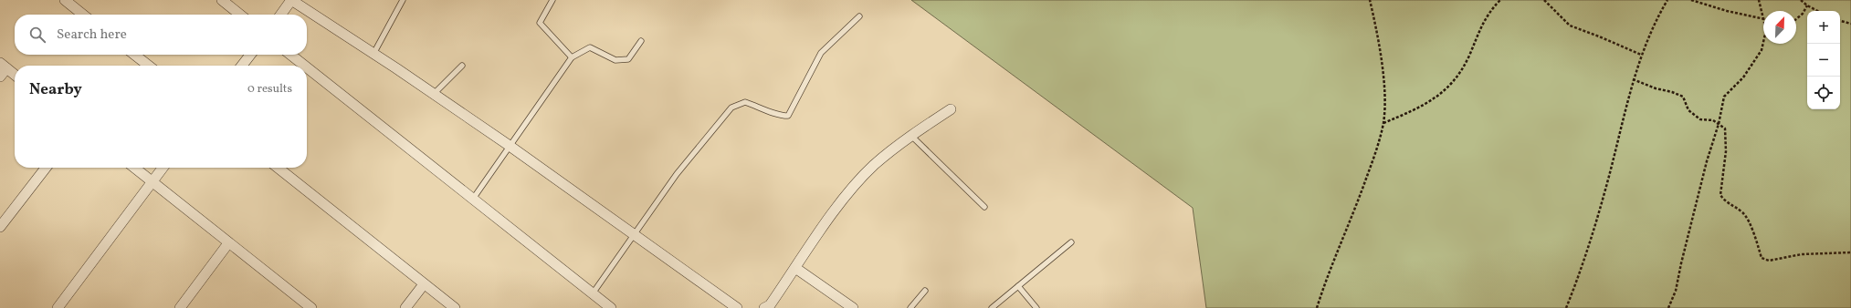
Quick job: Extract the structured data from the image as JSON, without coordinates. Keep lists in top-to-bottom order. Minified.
{"north":"top right","page":{"map_buttons":["+","−"],"search":"Search here","heading":["Nearby","0 results"]}}
